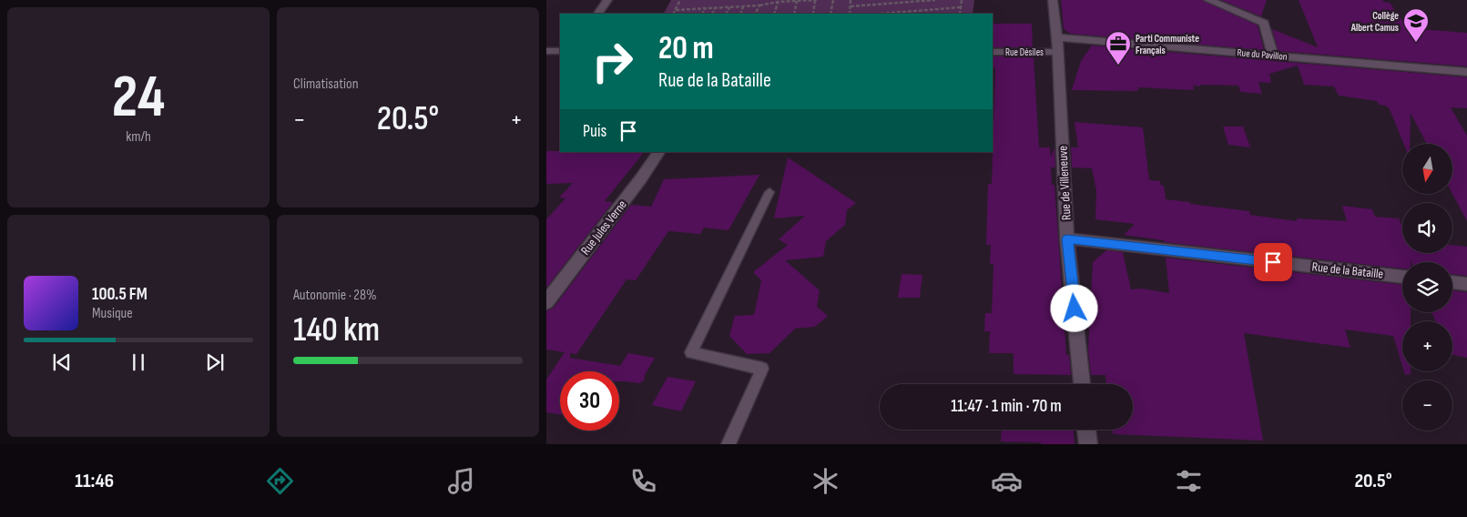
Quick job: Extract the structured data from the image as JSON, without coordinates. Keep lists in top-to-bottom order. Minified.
{"streets":{"street":["Rue Désiles","Rue du Pavillon","Rue de Villeneuve","Rue Jules Verne","Rue de la Bataille"]},"crossings":[["Rue Désiles","Rue de Villeneuve"],["Rue du Pavillon","Rue de Villeneuve"],["Rue de Villeneuve","Rue de la Bataille"]],"places":{"school or university":["Collège Albert Camus"],"office":["Parti Communiste Français"]},"north":"bottom","page":{"tile":[["24","km/h"],"Climatisation",["Autonomie · 28%","140 km"]],"turn":["20 m","Rue de la Bataille"],"heat":["−","20.5°","+"],"then":"Puis","map_buttons":["+","−"],"song":["100.5 FM","Musique"],"limit":"30","trip":"11:47 · 1 min · 70 m","tabs":["11:46","20.5°"]}}
